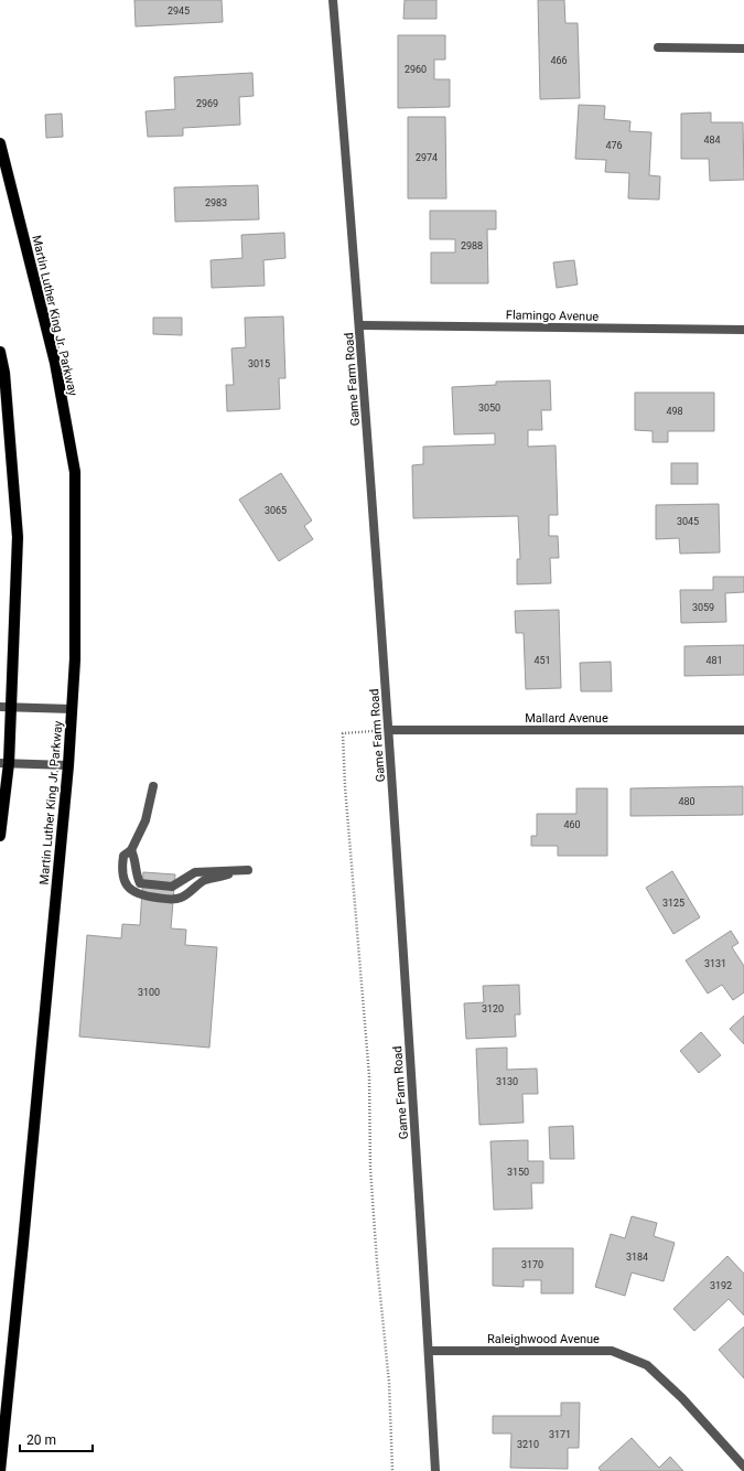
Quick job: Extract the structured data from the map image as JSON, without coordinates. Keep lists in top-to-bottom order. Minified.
{"streets":{"main road":["Martin Luther King Jr. Parkway"],"street":["Flamingo Avenue","Game Farm Road","Mallard Avenue","Raleighwood Avenue"]},"crossings":[["Flamingo Avenue","Game Farm Road"],["Game Farm Road","Mallard Avenue"],["Game Farm Road","Raleighwood Avenue"]],"house_numbers":["2945","466","2960","2969","484","476","2974","2983","2988","3015","3050","498","3065","3045","3059","451","481","480","460","3125","3131","3100","3120","3130","3150","3184","3170","3192","3171","3210"],"scale_bar":"20 m"}
